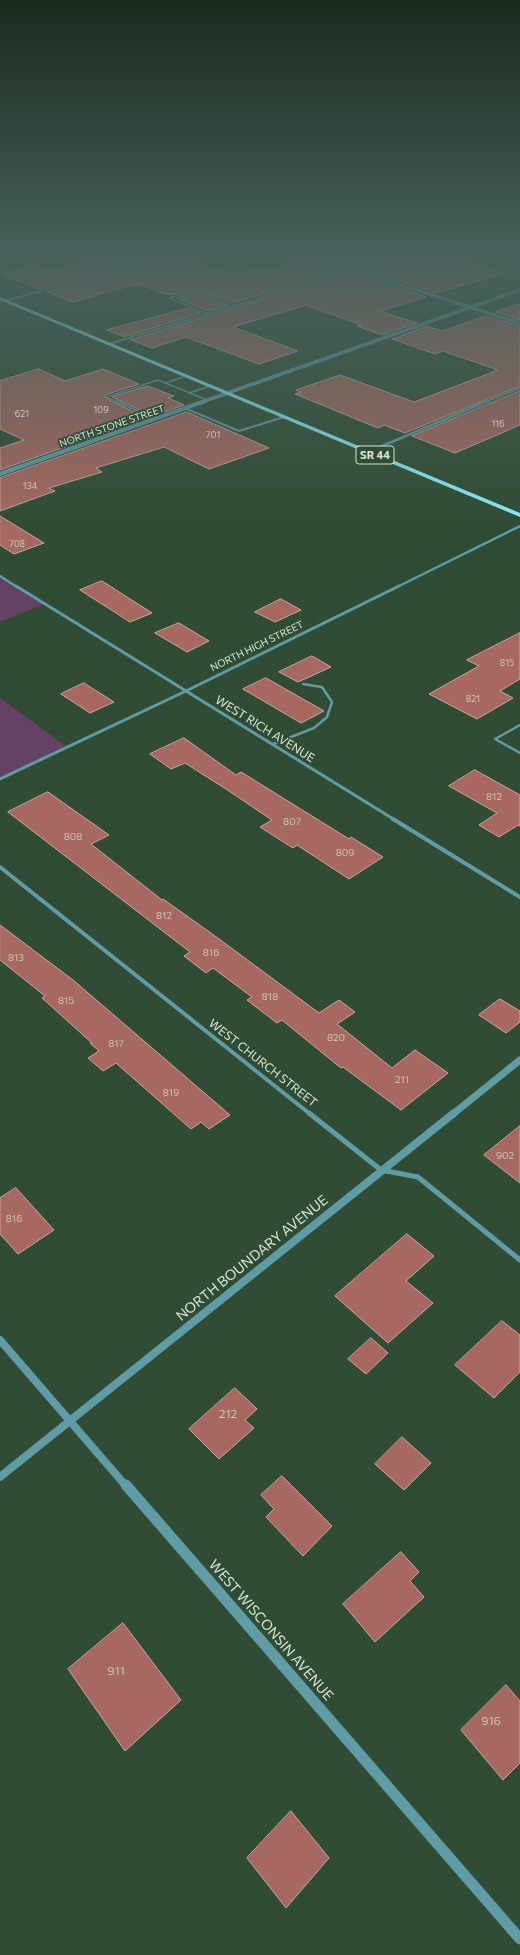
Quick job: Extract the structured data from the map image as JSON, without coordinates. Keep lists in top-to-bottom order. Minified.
{"streets":{"main road":["SR 44"],"street":["NORTH STONE STREET","NORTH HIGH STREET","WEST RICH AVENUE","WEST CHURCH STREET","NORTH BOUNDARY AVENUE","WEST WISCONSIN AVENUE"]},"crossings":[["NORTH STONE STREET","SR 44"],["NORTH HIGH STREET","WEST RICH AVENUE"],["WEST CHURCH STREET","NORTH BOUNDARY AVENUE"],["NORTH BOUNDARY AVENUE","WEST WISCONSIN AVENUE"]],"house_numbers":["109","621","116","701","134","708","815","821","812","807","808","809","812","816","813","818","815","820","817","211","819","902","816","212","911","916"]}
